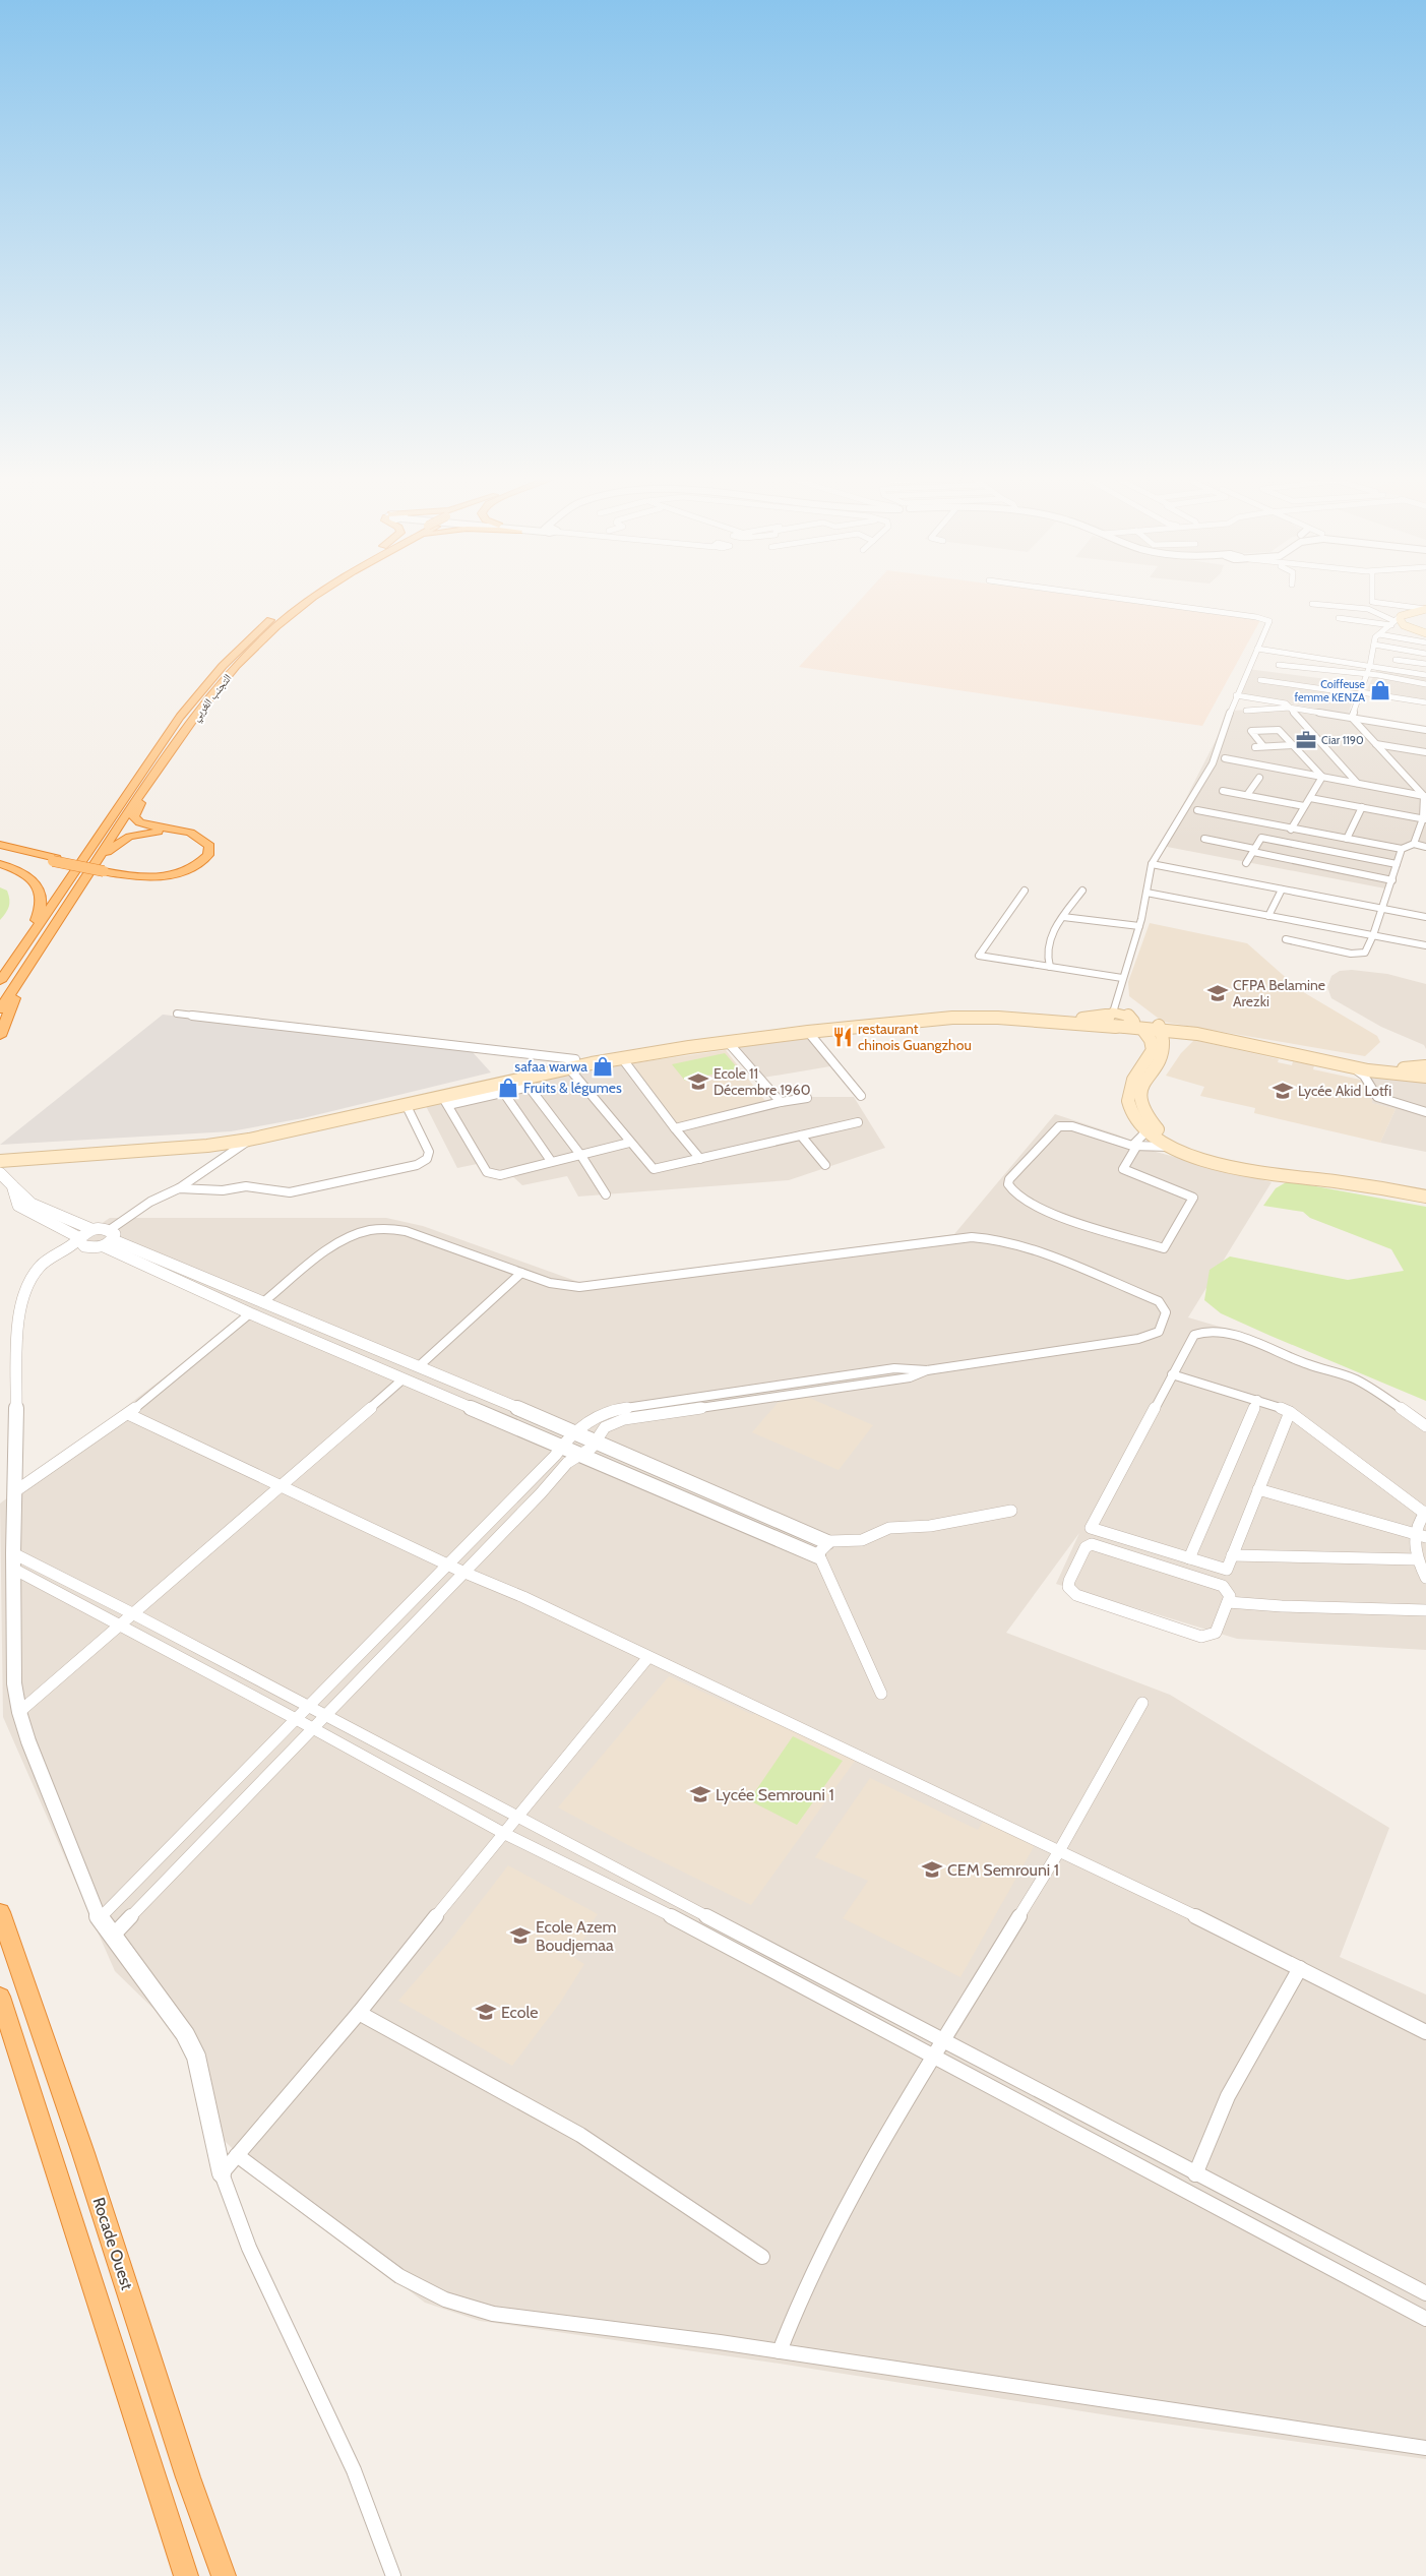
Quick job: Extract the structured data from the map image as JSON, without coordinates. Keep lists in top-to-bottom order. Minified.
{"streets":{"highway":["التجنب الغربي","Rocade Ouest"]},"places":{"shop":["Coiffeuse femme KENZA","safaa warwa","Fruits & légumes"],"office":["Ciar 1190"],"school or university":["CFPA Belamine Arezki","Ecole 11 Décembre 1960","Lycée Akid Lotfi","Lycée Semrouni 1","CEM Semrouni 1","Ecole Azem Boudjemaa","Ecole"],"restaurant":["restaurant chinois Guangzhou"]}}
